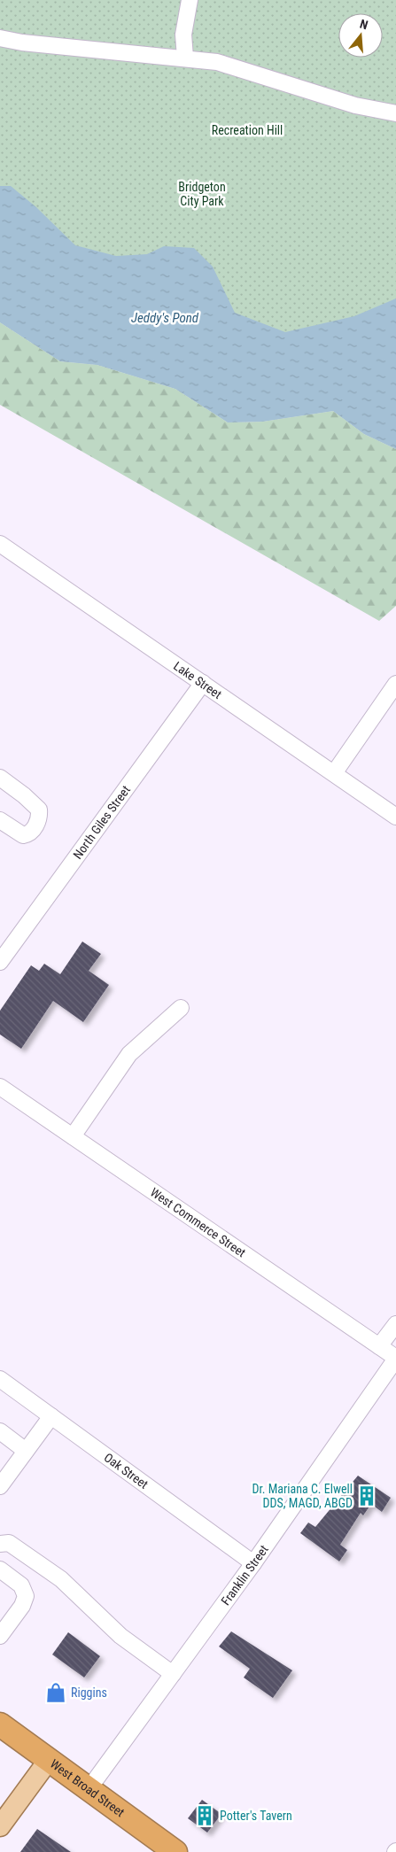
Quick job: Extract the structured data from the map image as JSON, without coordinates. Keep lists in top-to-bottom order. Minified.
{"streets":{"highway":["West Broad Street"],"street":["Lake Street","North Giles Street","West Commerce Street","Oak Street","Franklin Street"]},"crossings":[["Lake Street","North Giles Street"],["West Commerce Street","Franklin Street"],["Oak Street","Franklin Street"],["Franklin Street","West Broad Street"]],"water":["Jeddy's Pond"],"parks":["Recreation Hill","Bridgeton City Park"],"places":{"building":["Dr. Mariana C. Elwell DDS, MAGD, ABGD","Potter's Tavern"],"shop":["Riggins"]},"north":"top"}
